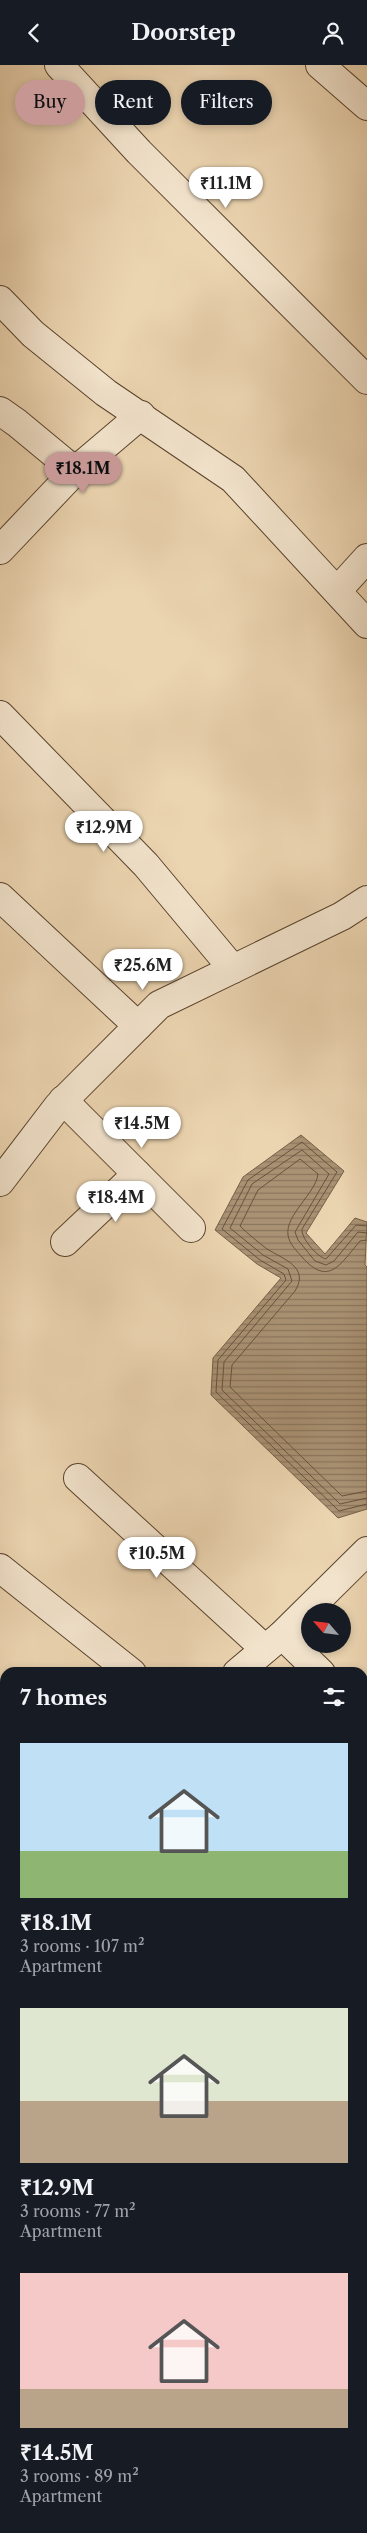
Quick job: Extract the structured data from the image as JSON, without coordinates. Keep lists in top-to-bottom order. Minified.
{"north":"top left","page":{"header":"Doorstep","chip":["Buy","Rent","Filters"],"price":["₹11.1M","₹18.1M","₹12.9M","₹25.6M","₹14.5M","₹18.4M","₹10.5M"],"heading":"7 homes","list":[{"name":"₹18.1M","note":"3 rooms · 107 m² · Apartment"},{"name":"₹12.9M","note":"3 rooms · 77 m² · Apartment"},{"name":"₹14.5M","note":"3 rooms · 89 m² · Apartment"}]}}
